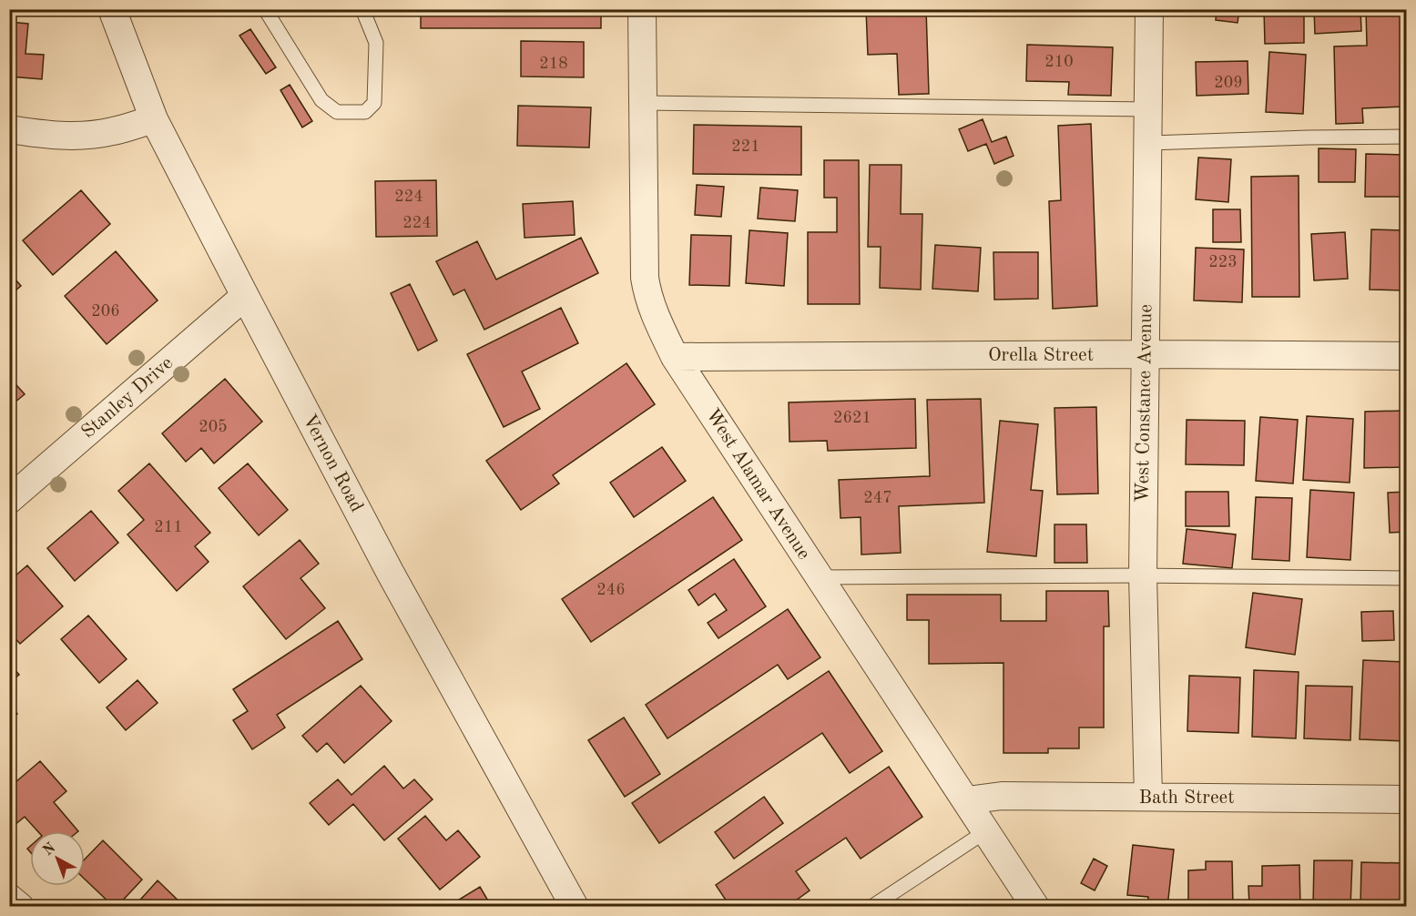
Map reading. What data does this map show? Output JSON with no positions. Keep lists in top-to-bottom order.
{
  "streets": {
    "street": [
      "Orella Street",
      "Stanley Drive",
      "West Constance Avenue",
      "Vernon Road",
      "West Alamar Avenue",
      "Bath Street"
    ]
  },
  "crossings": [
    ["Orella Street", "West Constance Avenue"],
    ["Orella Street", "West Alamar Avenue"],
    ["Stanley Drive", "Vernon Road"],
    ["West Constance Avenue", "Bath Street"],
    ["West Alamar Avenue", "Bath Street"]
  ],
  "house_numbers": [
    "210",
    "218",
    "209",
    "221",
    "224",
    "224",
    "223",
    "206",
    "2621",
    "205",
    "247",
    "211",
    "246"
  ],
  "north": "top left"
}
